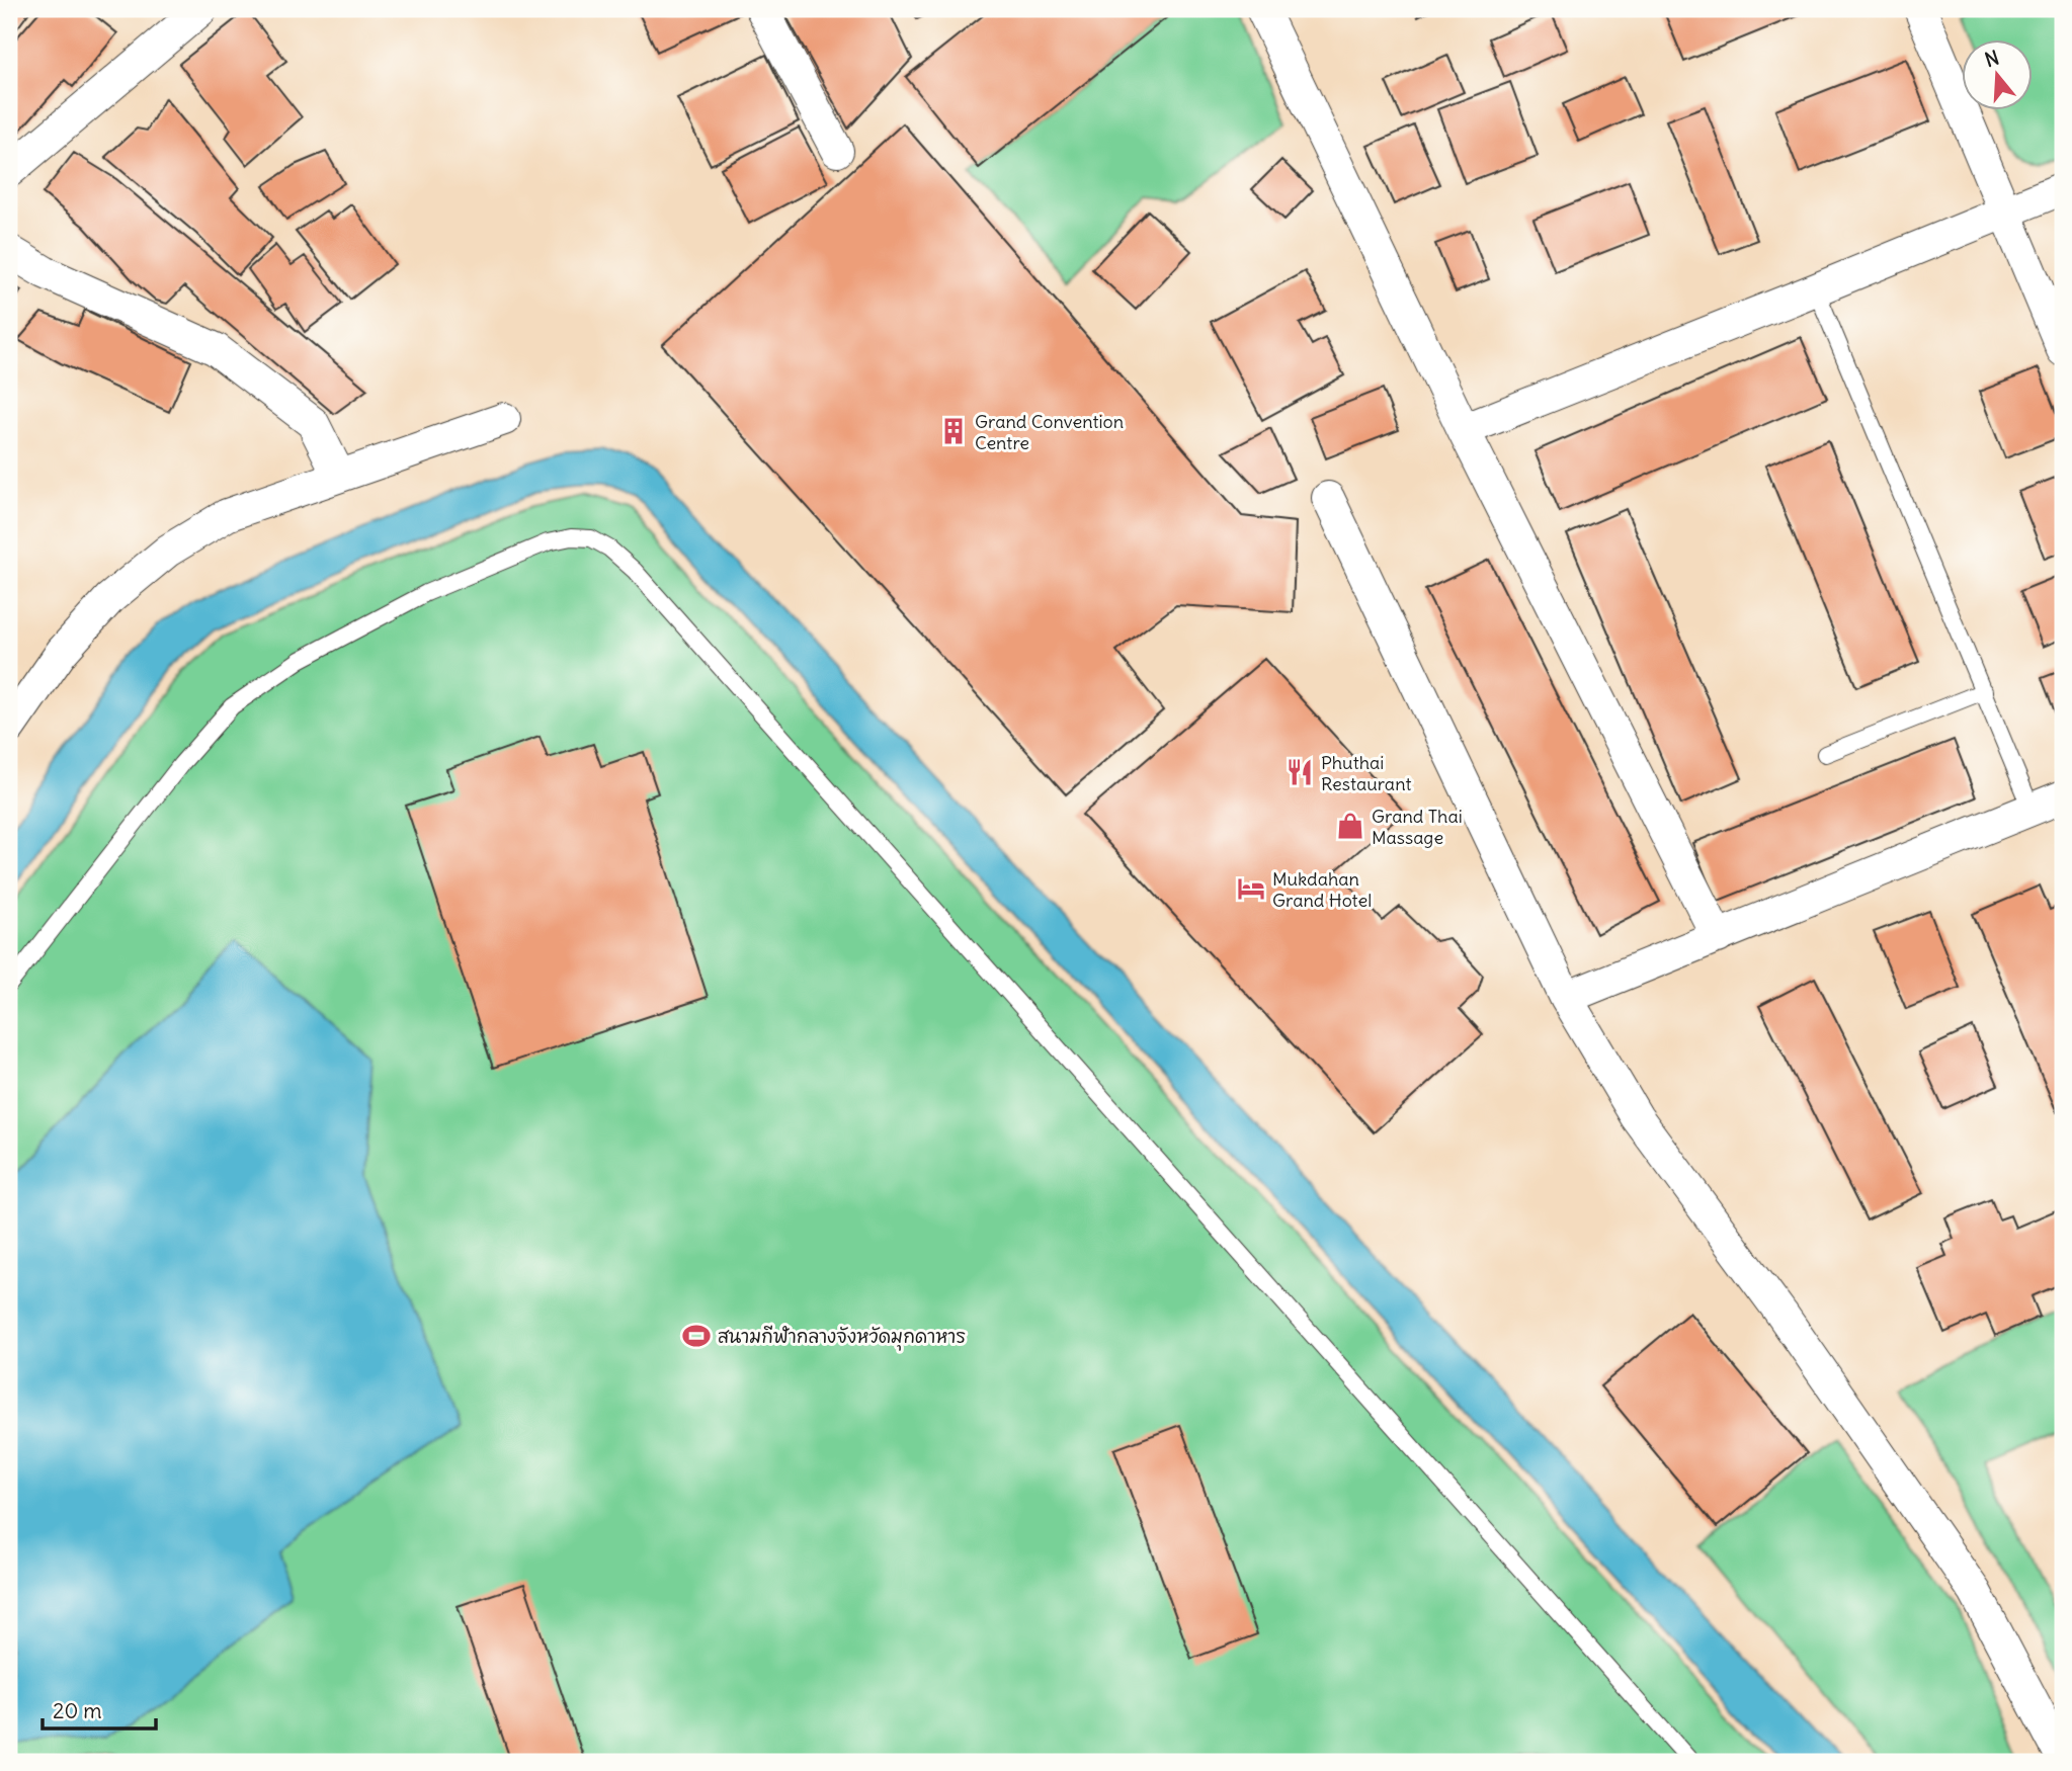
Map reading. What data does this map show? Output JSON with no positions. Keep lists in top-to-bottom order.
{
  "places": {
    "building": ["Grand Convention Centre"],
    "restaurant": ["Phuthai Restaurant"],
    "shop": ["Grand Thai Massage"],
    "hotel": ["Mukdahan Grand Hotel"],
    "sports": ["สนามกีฬากลางจังหวัดมุกดาหาร"]
  },
  "scale_bar": "20 m",
  "north": "top"
}
